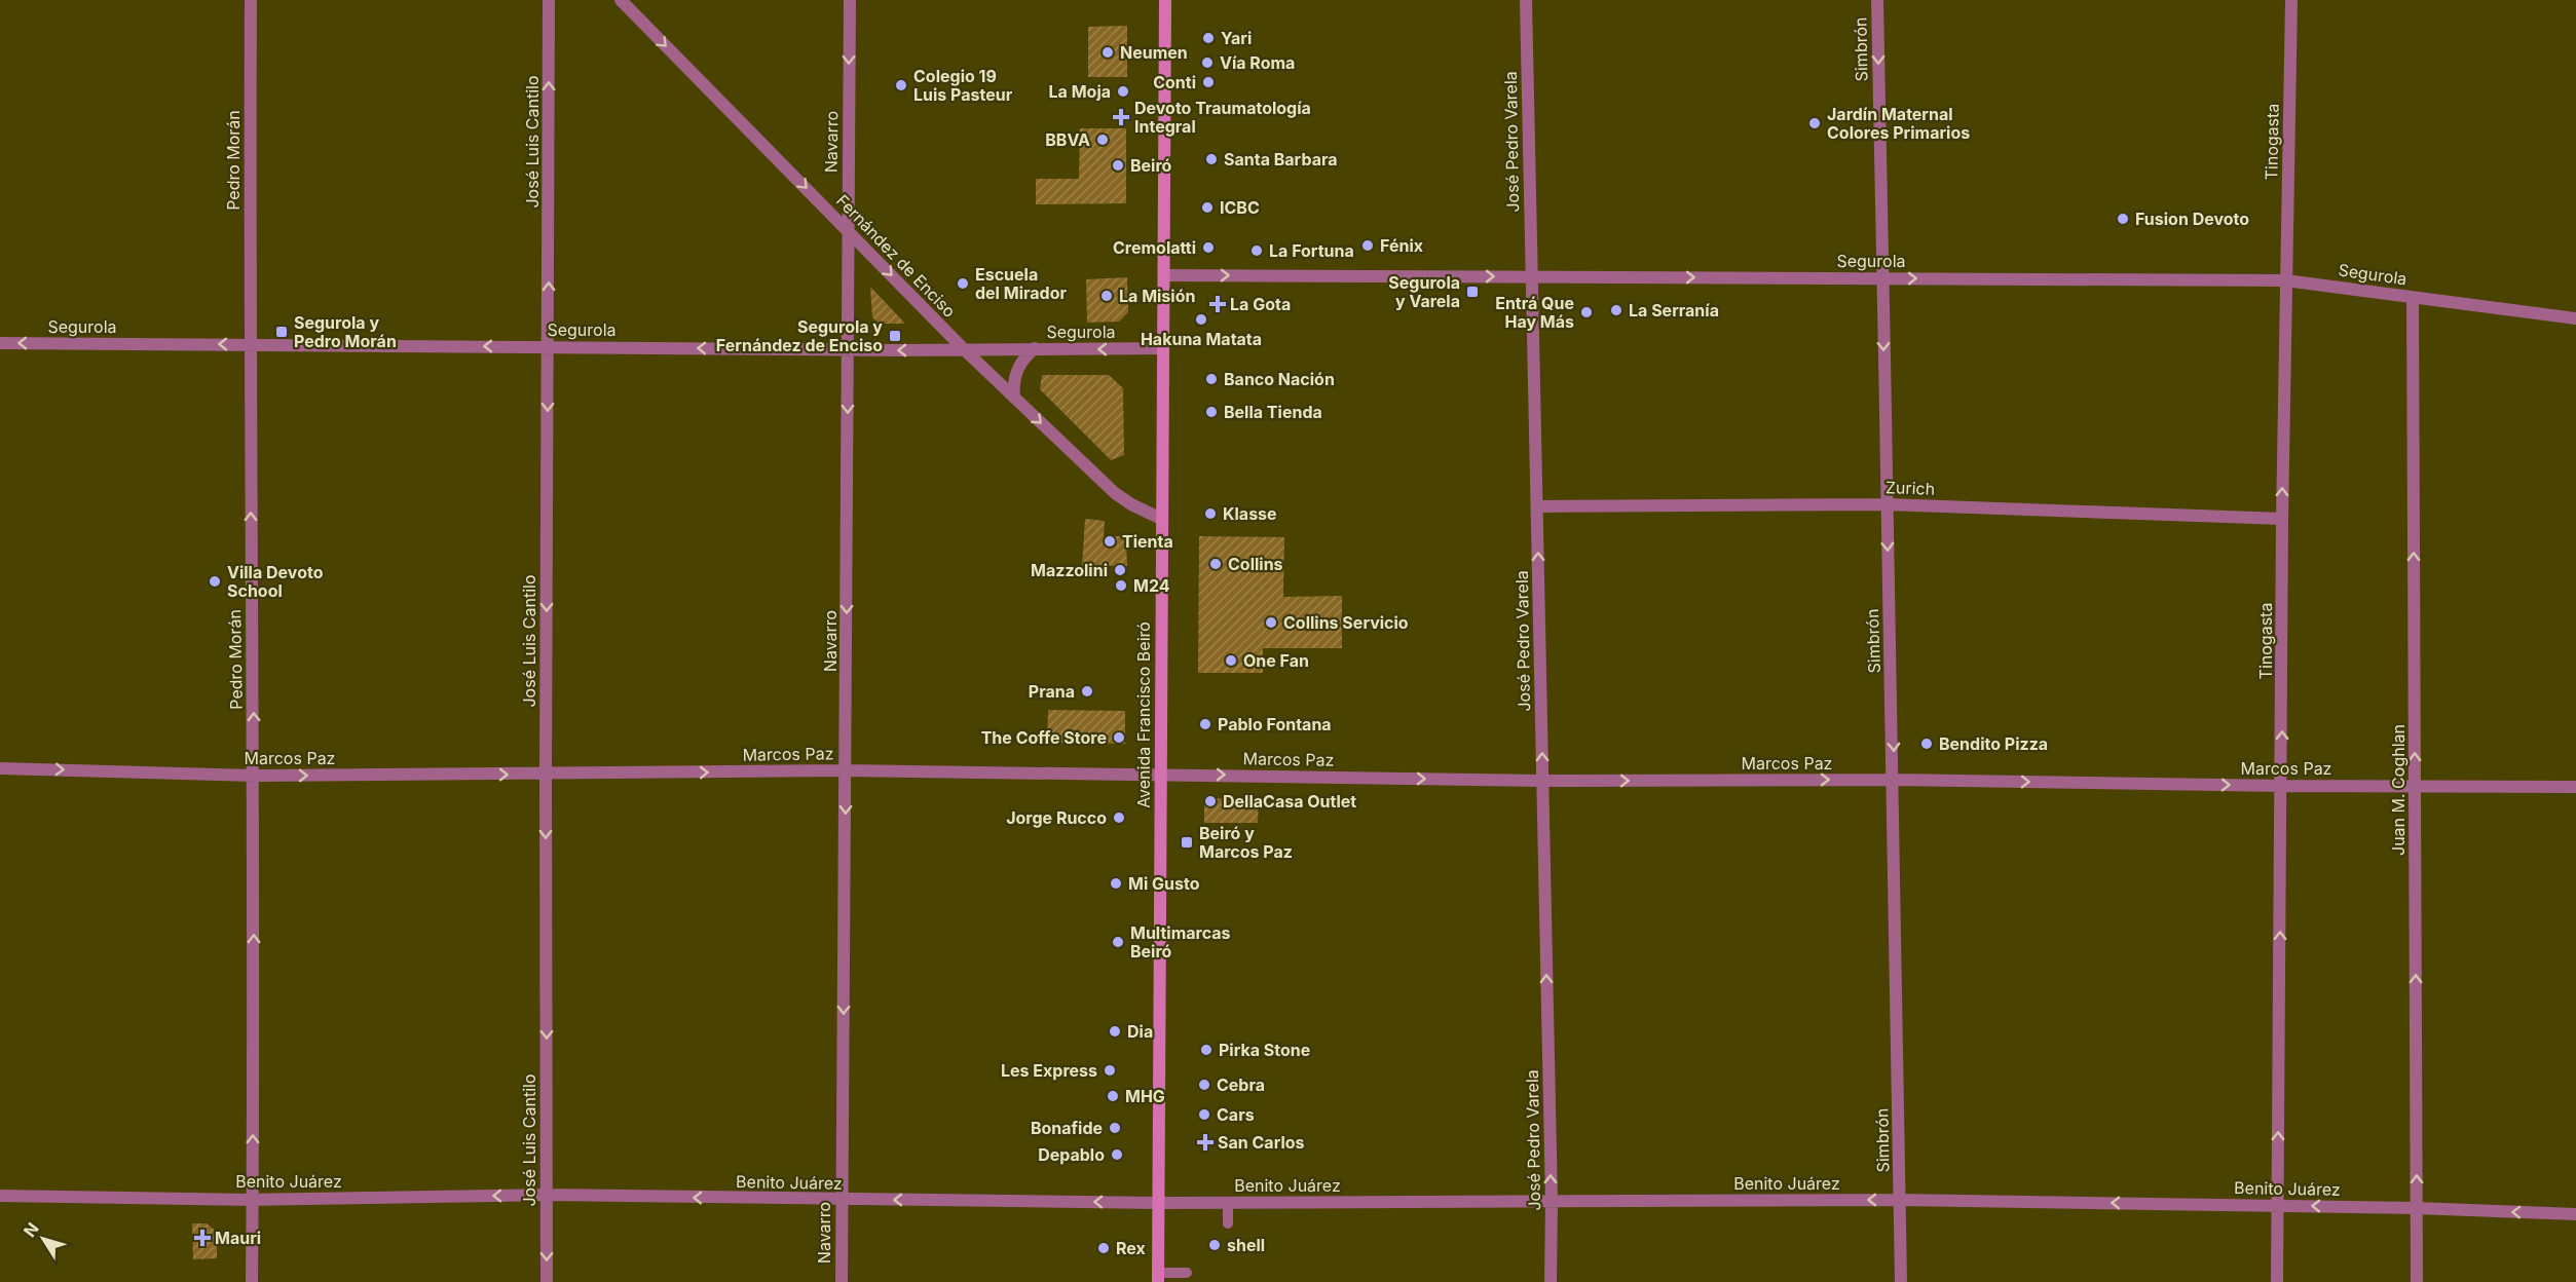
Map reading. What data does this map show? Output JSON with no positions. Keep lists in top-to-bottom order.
{
  "streets": {
    "main road": ["Avenida Francisco Beiró"],
    "street": [
      "Simbrón",
      "José Luis Cantilo",
      "Navarro",
      "José Pedro Varela",
      "Tinogasta",
      "Pedro Morán",
      "Fernández de Enciso",
      "Segurola",
      "Zurich",
      "Marcos Paz",
      "Juan M. Coghlan",
      "Benito Juárez"
    ]
  },
  "crossings": [
    ["Simbrón", "Segurola"],
    ["Simbrón", "Zurich"],
    ["Simbrón", "Marcos Paz"],
    ["Simbrón", "Benito Juárez"],
    ["José Luis Cantilo", "Segurola"],
    ["José Luis Cantilo", "Marcos Paz"],
    ["José Luis Cantilo", "Benito Juárez"],
    ["Navarro", "Fernández de Enciso"],
    ["Navarro", "Segurola"],
    ["Navarro", "Marcos Paz"],
    ["Navarro", "Benito Juárez"],
    ["José Pedro Varela", "Segurola"],
    ["José Pedro Varela", "Zurich"],
    ["José Pedro Varela", "Marcos Paz"],
    ["José Pedro Varela", "Benito Juárez"],
    ["Tinogasta", "Segurola"],
    ["Tinogasta", "Zurich"],
    ["Tinogasta", "Marcos Paz"],
    ["Tinogasta", "Benito Juárez"],
    ["Pedro Morán", "Segurola"],
    ["Pedro Morán", "Marcos Paz"],
    ["Pedro Morán", "Benito Juárez"],
    ["Fernández de Enciso", "Segurola"],
    ["Fernández de Enciso", "Avenida Francisco Beiró"],
    ["Segurola", "Avenida Francisco Beiró"],
    ["Segurola", "Juan M. Coghlan"],
    ["Avenida Francisco Beiró", "Marcos Paz"],
    ["Avenida Francisco Beiró", "Benito Juárez"],
    ["Marcos Paz", "Juan M. Coghlan"],
    ["Juan M. Coghlan", "Benito Juárez"]
  ],
  "one_way": [
    "Simbrón",
    "Navarro",
    "José Pedro Varela",
    "Tinogasta",
    "Pedro Morán",
    "Fernández de Enciso",
    "Marcos Paz",
    "Juan M. Coghlan",
    "Benito Juárez"
  ],
  "places": {
    "other": [
      "Yari",
      "Neumen",
      "Vía Roma",
      "Conti",
      "Colegio 19 Luis Pasteur",
      "La Moja",
      "Jardín Maternal Colores Primarios",
      "BBVA",
      "Santa Barbara",
      "Beiró",
      "ICBC",
      "Fusion Devoto",
      "Fénix",
      "Cremolatti",
      "La Fortuna",
      "Escuela del Mirador",
      "La Misión",
      "La Serranía",
      "Entrá Que Hay Más",
      "Hakuna Matata",
      "Banco Nación",
      "Bella Tienda",
      "Klasse",
      "Tienta",
      "Collins",
      "Mazzolini",
      "Villa Devoto School",
      "M24",
      "Collins Servicio",
      "One Fan",
      "Prana",
      "Pablo Fontana",
      "The Coffe Store",
      "Bendito Pizza",
      "DellaCasa Outlet",
      "Jorge Rucco",
      "Mi Gusto",
      "Multimarcas Beiró",
      "Dia",
      "Pirka Stone",
      "Les Express",
      "Cebra",
      "MHG",
      "Cars",
      "Bonafide",
      "Depablo",
      "shell",
      "Rex"
    ],
    "health": [
      "Devoto Traumatología Integral",
      "La Gota",
      "San Carlos",
      "Mauri"
    ],
    "transit": [
      "Segurola y Varela",
      "Segurola y Pedro Morán",
      "Segurola y Fernández de Enciso",
      "Beiró y Marcos Paz"
    ]
  },
  "north": "top left"
}
